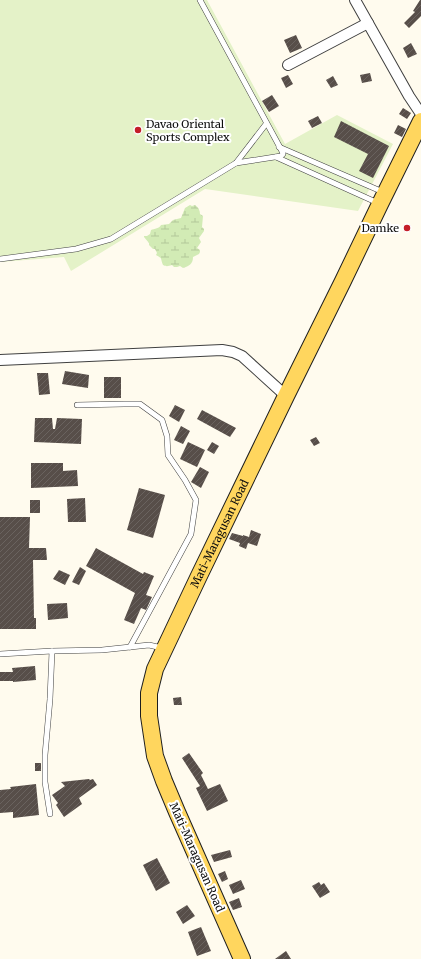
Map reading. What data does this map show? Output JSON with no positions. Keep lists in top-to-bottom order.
{
  "streets": {
    "main road": ["Mati-Maragusan Road"]
  },
  "places": ["Davao Oriental Sports Complex", "Damke"]
}
